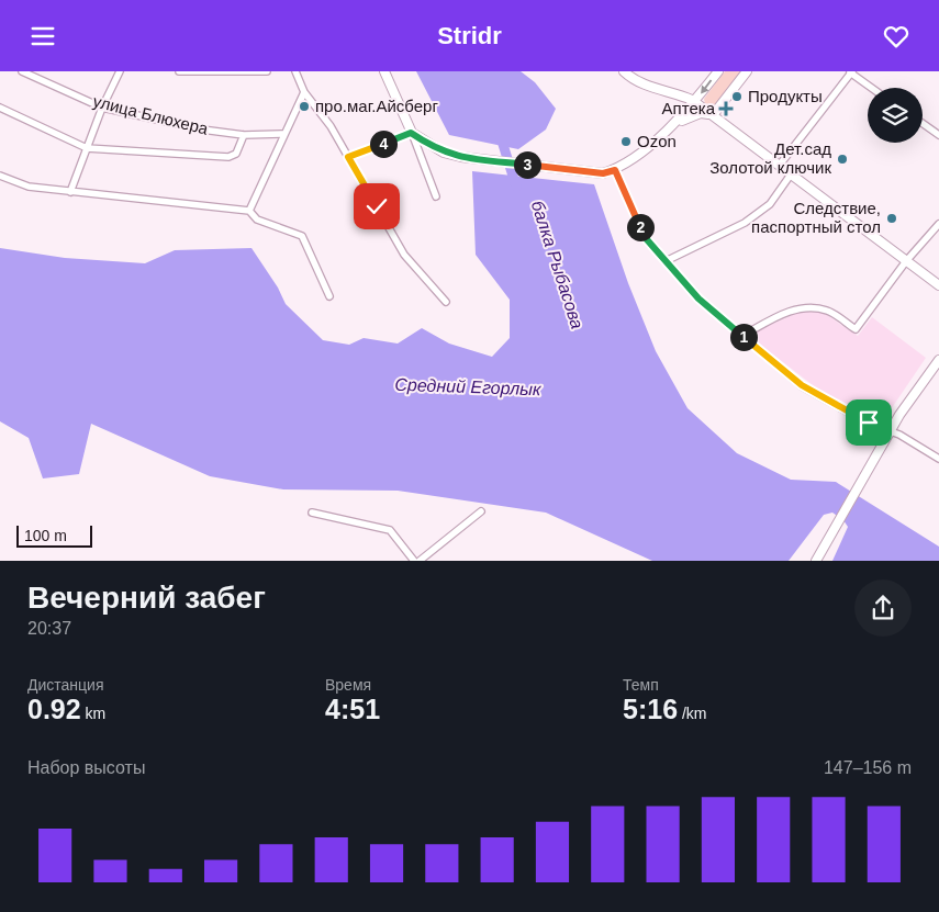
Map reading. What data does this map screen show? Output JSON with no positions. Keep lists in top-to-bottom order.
{
  "streets": {
    "street": ["улица Блюхера"]
  },
  "water": ["балка Рыбасова", "Средний Егорлык"],
  "places": {
    "other": [
      "Продукты",
      "про.маг.Айсберг",
      "Ozon",
      "Дет.сад Золотой ключик",
      "Следствие, паспортный стол"
    ],
    "health": ["Аптека"]
  },
  "scale_bar": "100 m",
  "page": {
    "header": "Stridr",
    "pins": [
      "4",
      "3",
      "2",
      "1"
    ],
    "scale": "100 m",
    "heading": ["Вечерний забег", "20:37"],
    "stats": [
      ["Дистанция", "0.92 km"],
      ["Время", "4:51"],
      ["Темп", "5:16 /km"]
    ],
    "chart": ["Набор высоты", "147–156 m"]
  }
}
